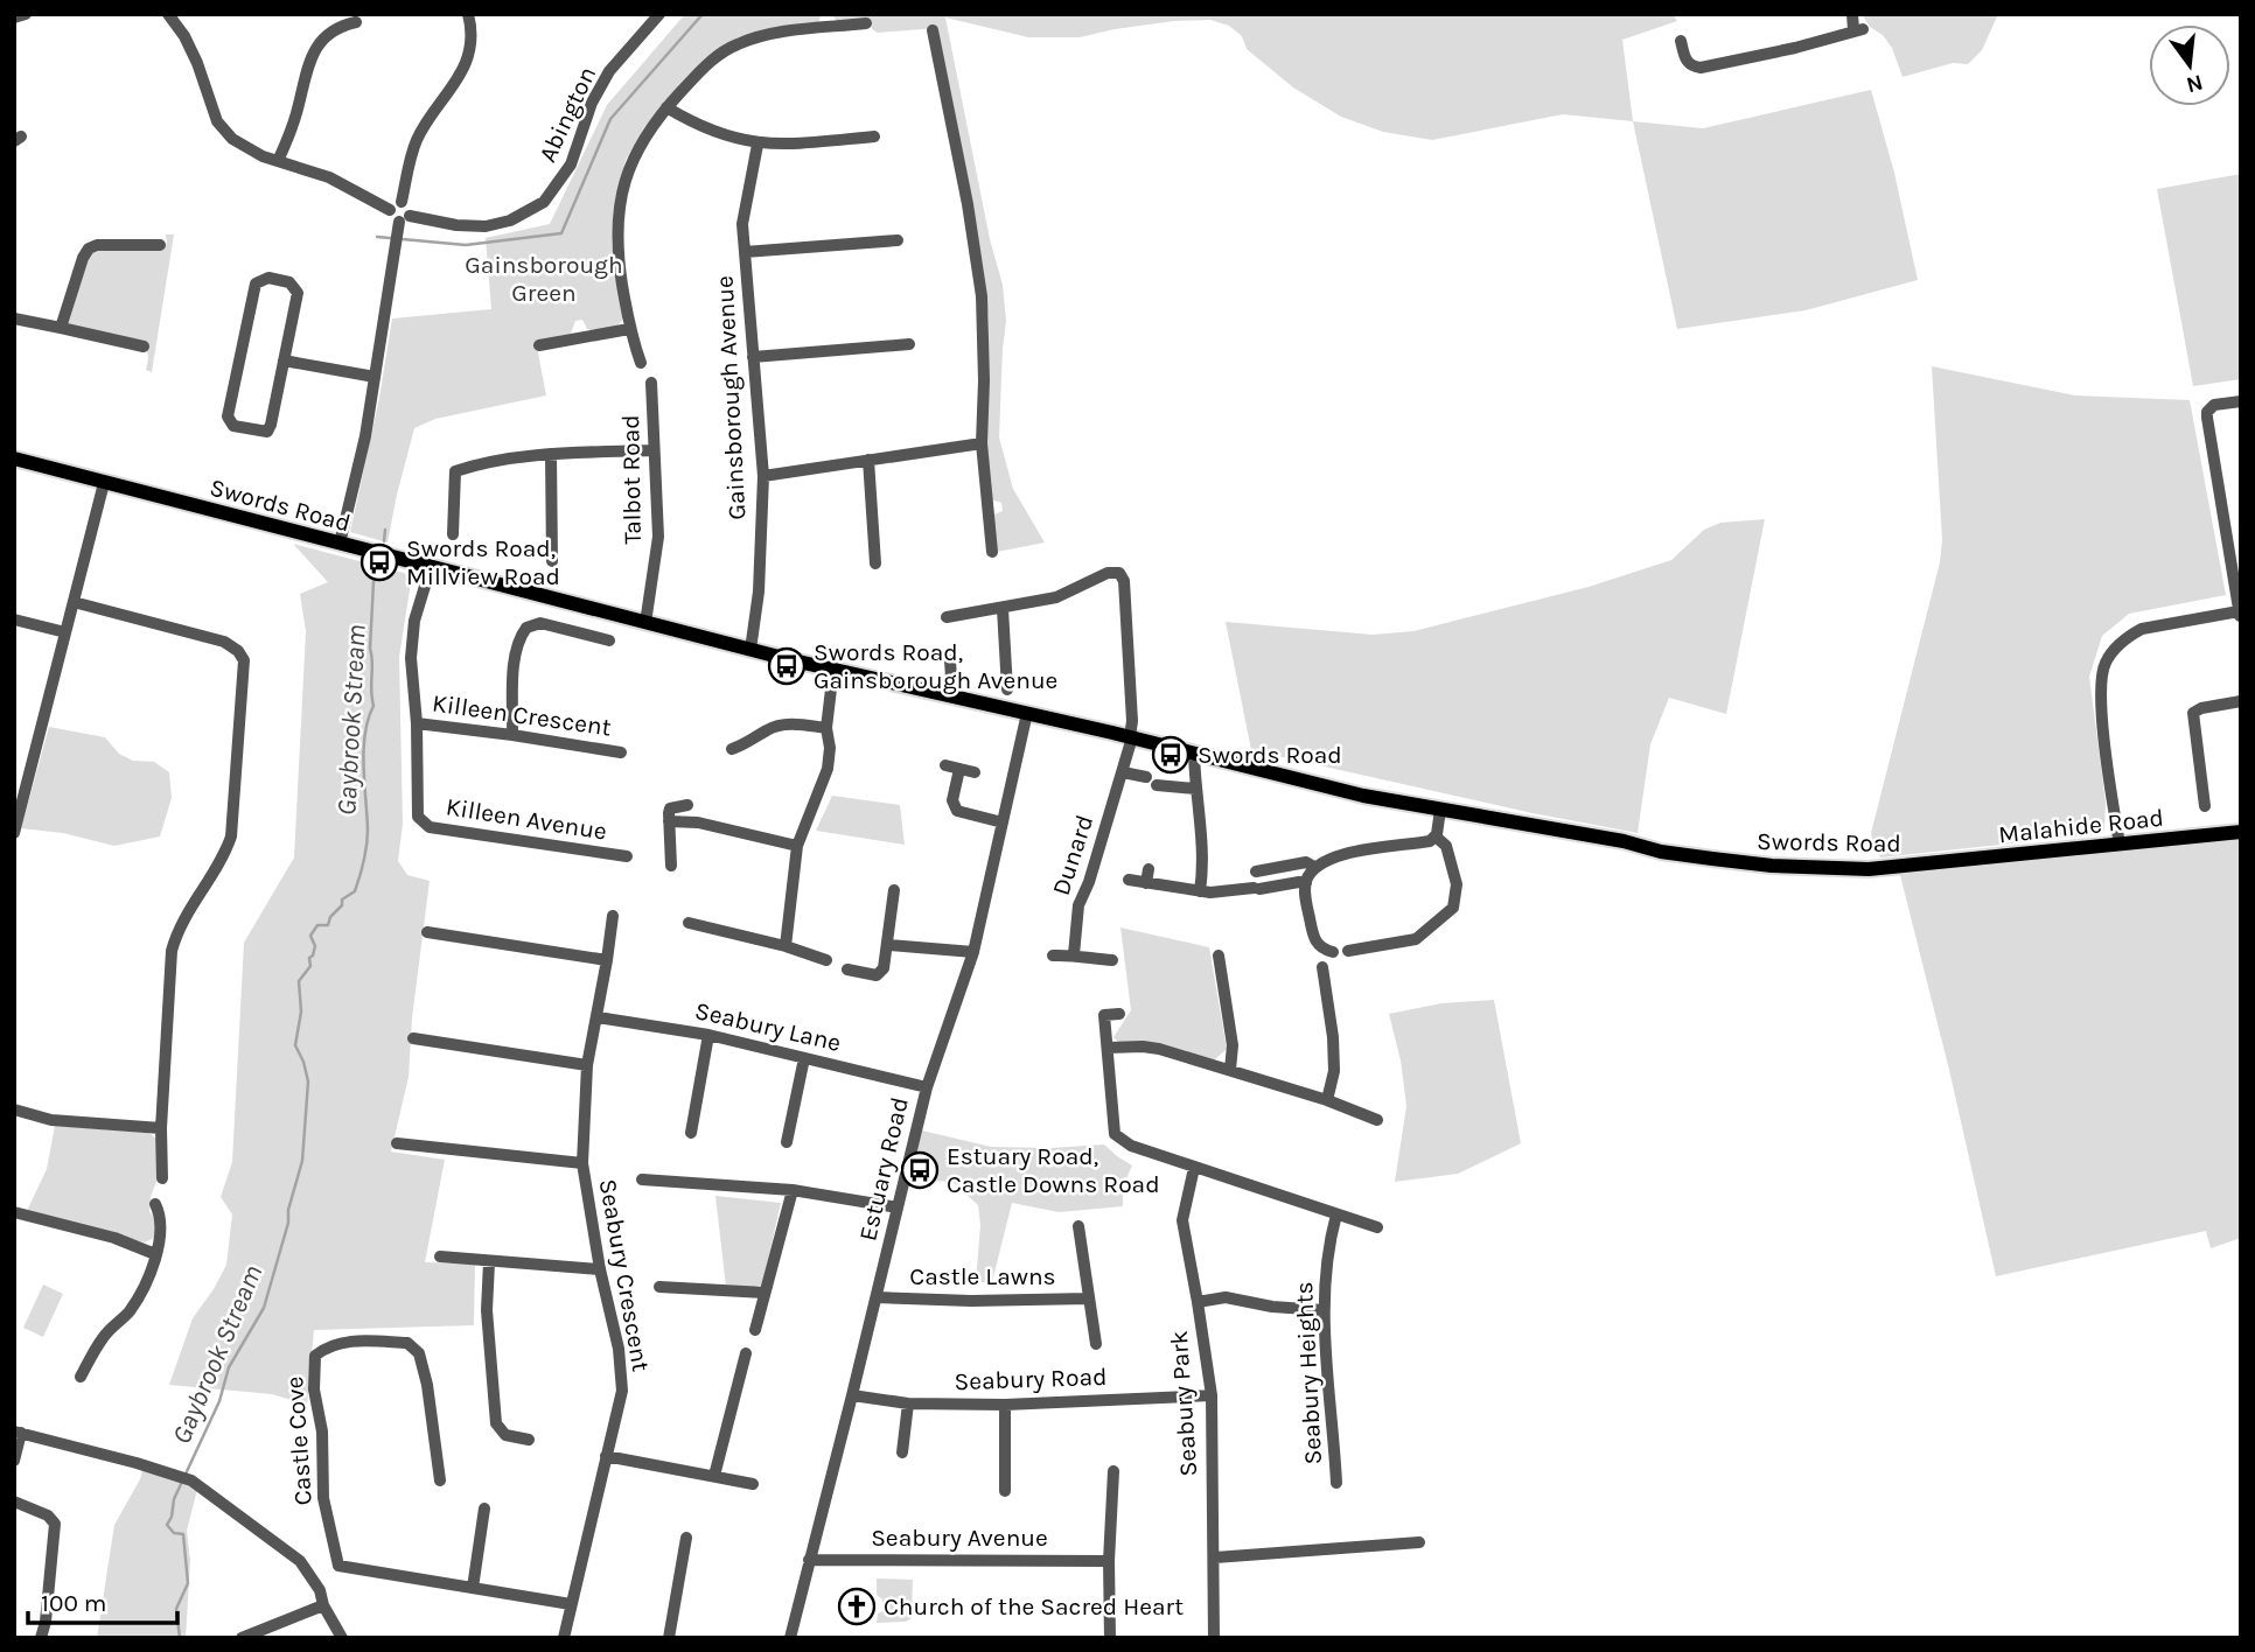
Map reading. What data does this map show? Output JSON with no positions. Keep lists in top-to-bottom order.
{
  "streets": {
    "main road": ["Swords Road", "Malahide Road"],
    "street": [
      "Abington",
      "Gainsborough Avenue",
      "Talbot Road",
      "Killeen Crescent",
      "Killeen Avenue",
      "Dunard",
      "Seabury Lane",
      "Estuary Road",
      "Seabury Crescent",
      "Castle Lawns",
      "Seabury Heights",
      "Seabury Road",
      "Seabury Park",
      "Castle Cove",
      "Seabury Avenue"
    ]
  },
  "crossings": [
    ["Gainsborough Avenue", "Swords Road"],
    ["Talbot Road", "Swords Road"],
    ["Swords Road", "Killeen Avenue"],
    ["Swords Road", "Malahide Road"],
    ["Swords Road", "Dunard"],
    ["Swords Road", "Estuary Road"],
    ["Killeen Crescent", "Killeen Avenue"],
    ["Seabury Lane", "Estuary Road"],
    ["Seabury Lane", "Seabury Crescent"],
    ["Estuary Road", "Castle Lawns"],
    ["Estuary Road", "Seabury Road"],
    ["Estuary Road", "Seabury Avenue"],
    ["Seabury Road", "Seabury Park"]
  ],
  "water": ["Gaybrook Stream"],
  "parks": ["Gainsborough Green"],
  "places": {
    "bus stop": [
      "Swords Road, Millview Road",
      "Swords Road, Gainsborough Avenue",
      "Swords Road",
      "Estuary Road, Castle Downs Road"
    ],
    "church": ["Church of the Sacred Heart"]
  },
  "scale_bar": "100 m",
  "north": "bottom"
}
